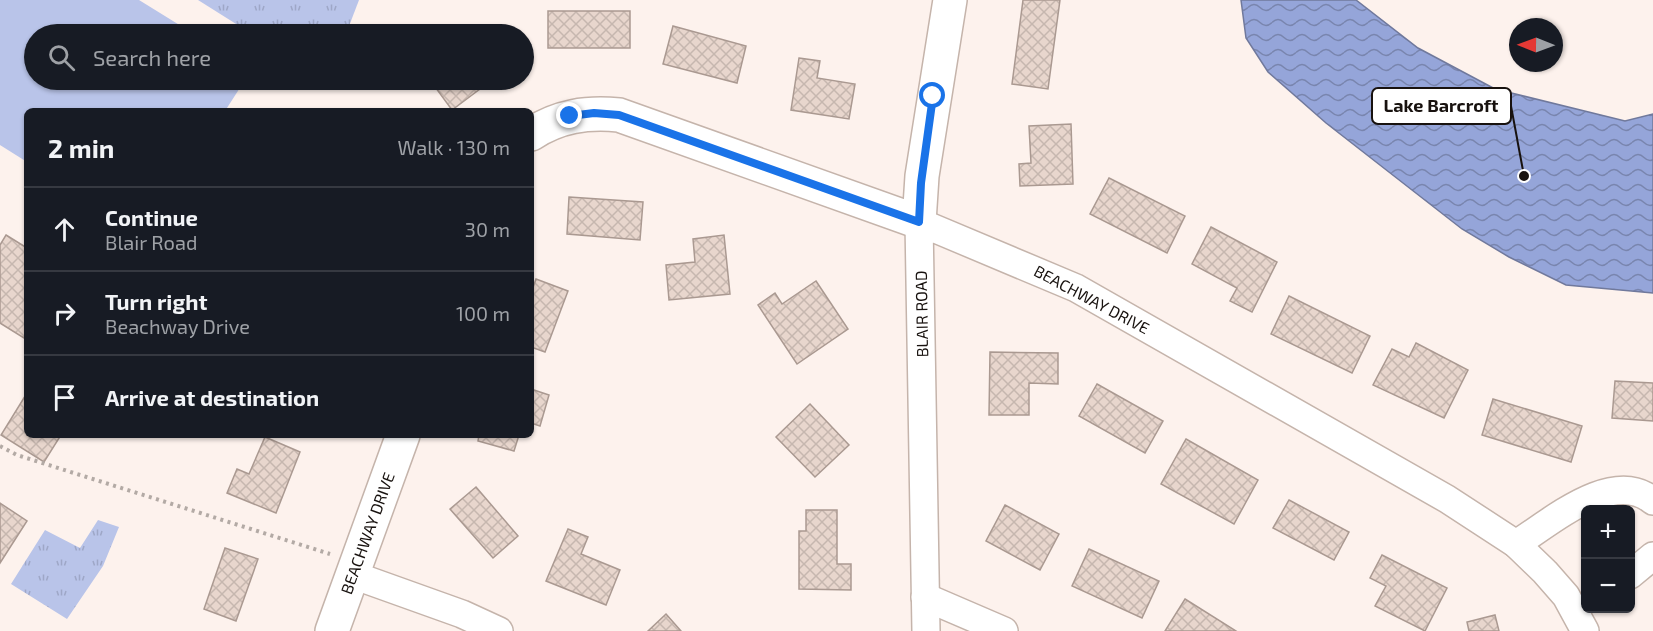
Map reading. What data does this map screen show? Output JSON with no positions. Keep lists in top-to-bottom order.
{
  "streets": {
    "street": ["BEACHWAY DRIVE", "BLAIR ROAD"]
  },
  "crossings": [
    ["BEACHWAY DRIVE", "BLAIR ROAD"]
  ],
  "places": ["Lake Barcroft"],
  "north": "left",
  "page": {
    "search": "Search here",
    "heading": ["2 min", "Walk · 130 m"],
    "list": [
      ["Continue", "Blair Road", "30 m"],
      ["Turn right", "Beachway Drive", "100 m"],
      "Arrive at destination"
    ],
    "map_buttons": ["+", "−"]
  }
}
